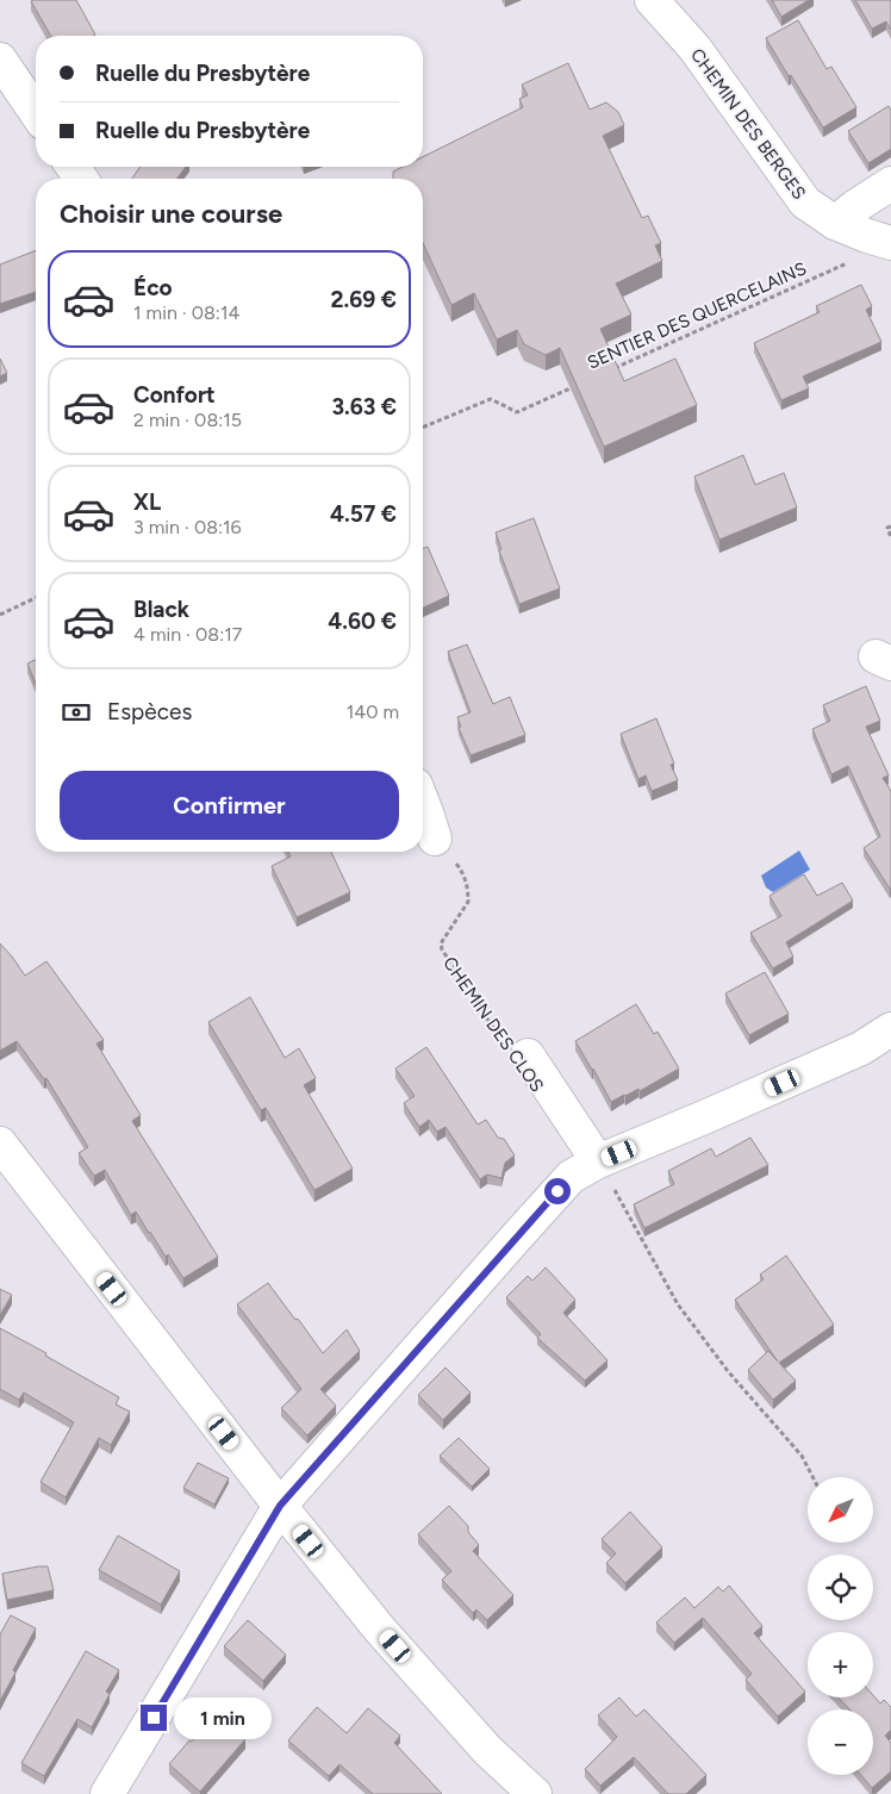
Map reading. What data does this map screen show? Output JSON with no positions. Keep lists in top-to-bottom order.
{
  "streets": {
    "street": ["CHEMIN DES BERGES"],
    "path": ["SENTIER DES QUERCELAINS", "CHEMIN DES CLOS"]
  },
  "crossings": [
    ["CHEMIN DES BERGES", "SENTIER DES QUERCELAINS"]
  ],
  "north": "bottom left",
  "page": {
    "banner": ["Ruelle du Presbytère", "Ruelle du Presbytère"],
    "heading": "Choisir une course",
    "list": [
      {
        "name": "Éco",
        "note": "1 min · 08:14",
        "value": "2.69 €"
      },
      {
        "name": "Confort",
        "note": "2 min · 08:15",
        "value": "3.63 €"
      },
      {
        "name": "XL",
        "note": "3 min · 08:16",
        "value": "4.57 €"
      },
      {
        "name": "Black",
        "note": "4 min · 08:17",
        "value": "4.60 €"
      }
    ],
    "pay": ["Espèces", "140 m"],
    "buttons": "Confirmer",
    "map_buttons": ["+", "−"],
    "bubble": "1 min"
  }
}
